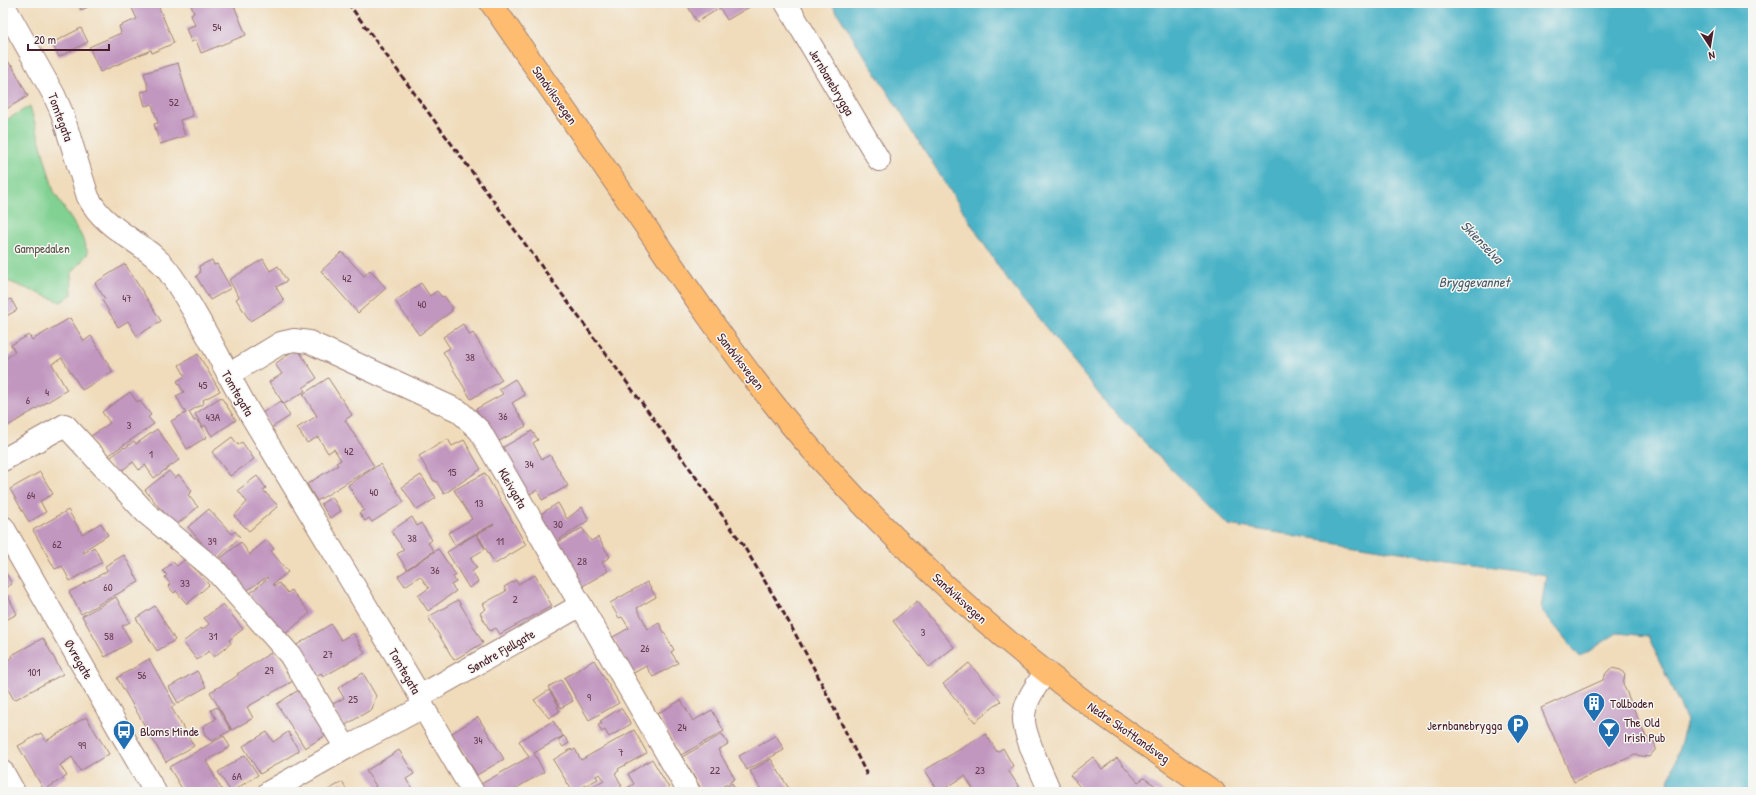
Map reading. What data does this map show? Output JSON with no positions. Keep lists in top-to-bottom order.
{
  "streets": {
    "main road": ["Sandviksvegen", "Nedre Skottlandsveg"],
    "street": [
      "Jernbanebrygga",
      "Tomtegata",
      "Kleivgata",
      "Søndre Fjellgate",
      "Øvregate"
    ]
  },
  "crossings": [
    ["Sandviksvegen", "Nedre Skottlandsveg"],
    ["Tomtegata", "Kleivgata"],
    ["Tomtegata", "Søndre Fjellgate"],
    ["Kleivgata", "Søndre Fjellgate"]
  ],
  "water": ["Skienselva", "Bryggevannet"],
  "parks": ["Gampedalen"],
  "places": {
    "building": ["Tollboden"],
    "parking": ["Jernbanebrygga"],
    "bar": ["The Old Irish Pub"],
    "bus stop": ["Bloms Minde"]
  },
  "house_numbers": [
    "54",
    "52",
    "42",
    "47",
    "40",
    "38",
    "45",
    "4",
    "6",
    "36",
    "43A",
    "3",
    "42",
    "1",
    "34",
    "15",
    "40",
    "64",
    "13",
    "30",
    "38",
    "39",
    "11",
    "62",
    "28",
    "36",
    "33",
    "60",
    "2",
    "3",
    "58",
    "31",
    "26",
    "27",
    "29",
    "101",
    "56",
    "9",
    "25",
    "24",
    "34",
    "99",
    "7",
    "22",
    "23",
    "6A"
  ],
  "scale_bar": "20 m",
  "north": "bottom"
}
